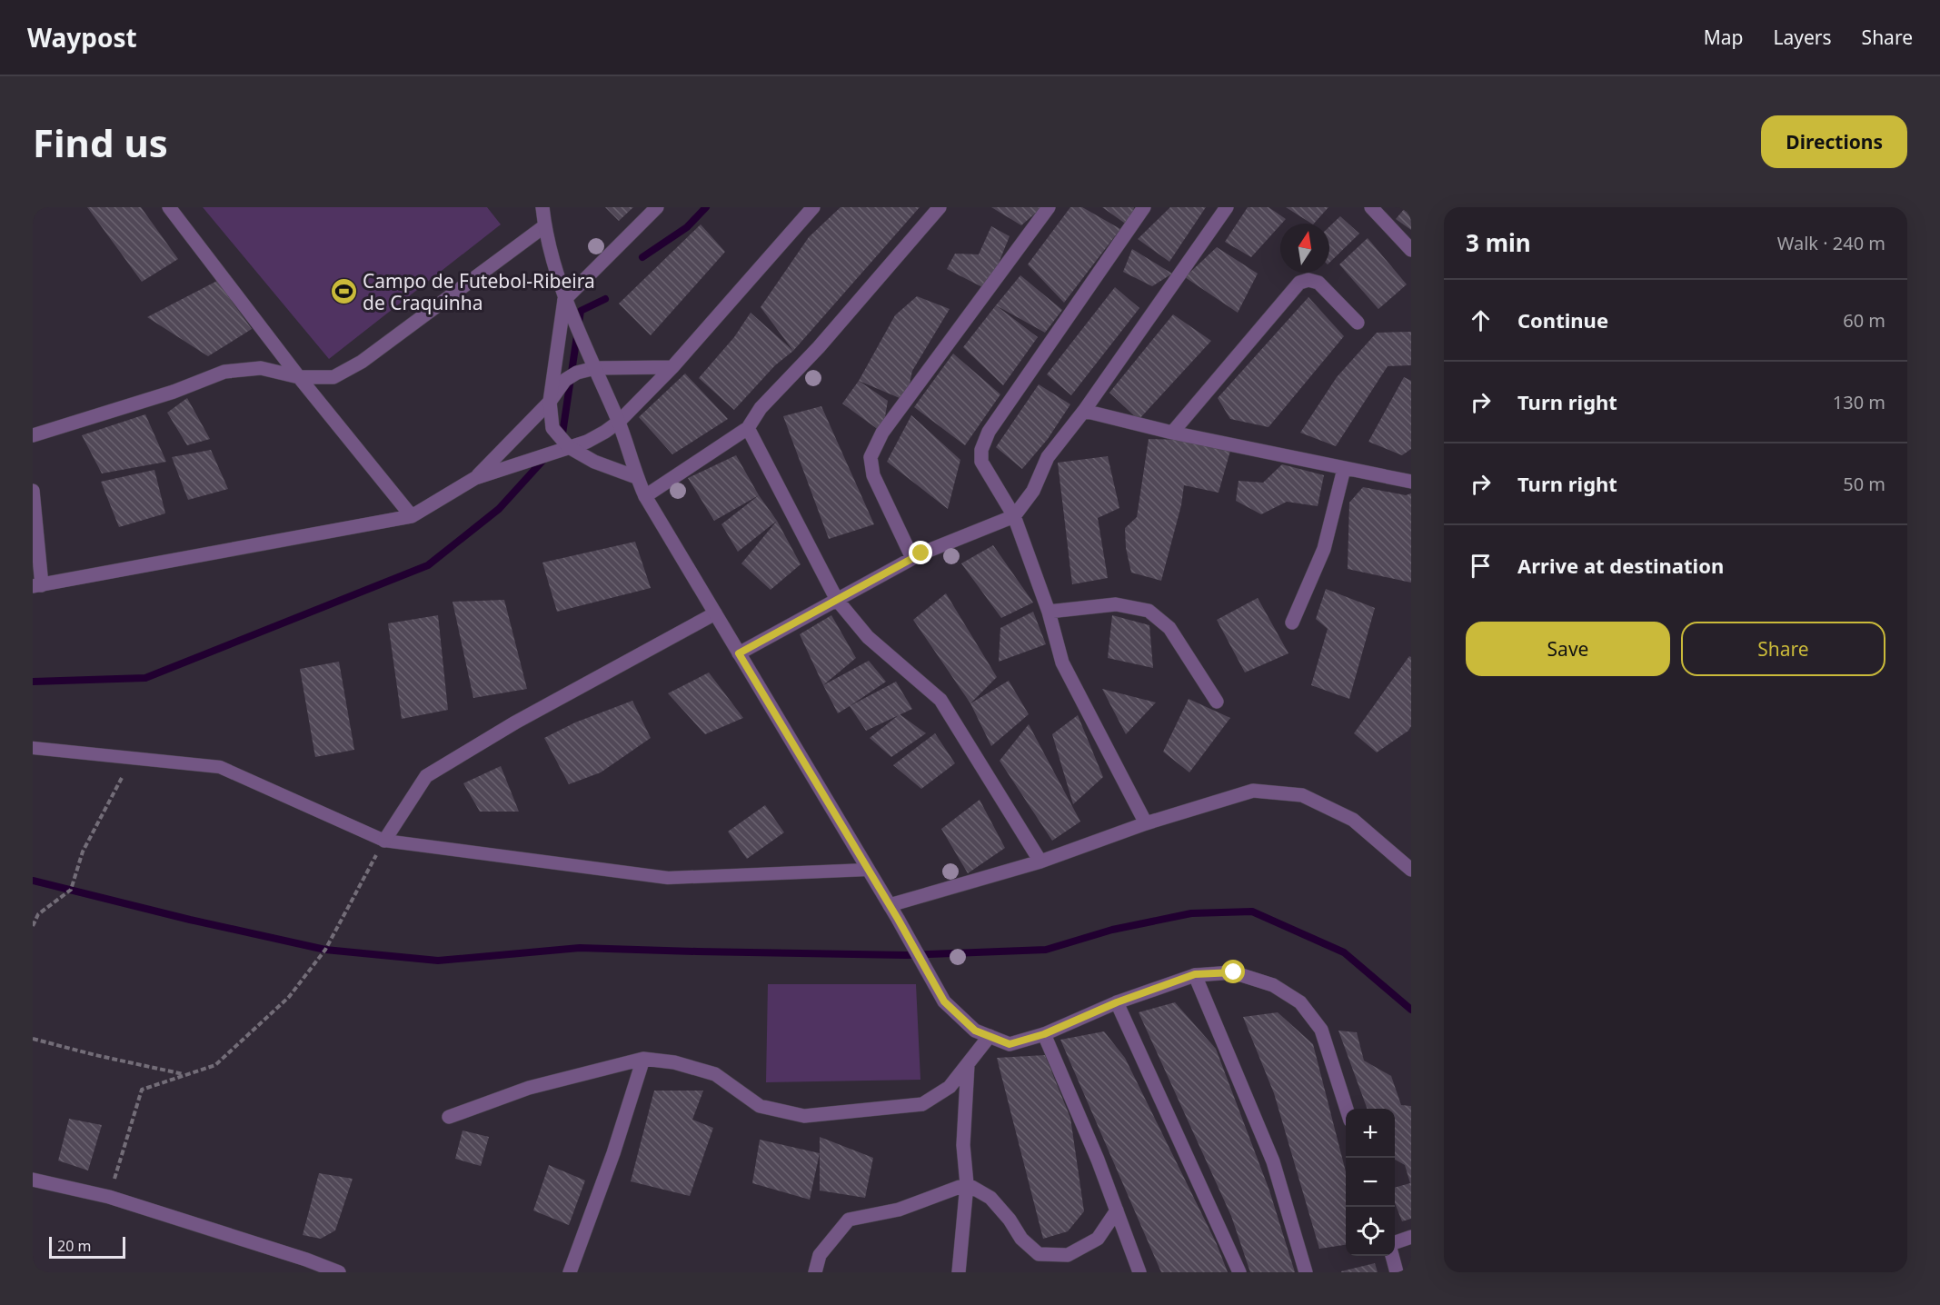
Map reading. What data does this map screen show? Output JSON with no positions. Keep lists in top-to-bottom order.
{
  "places": {
    "sports": ["Campo de Futebol-Ribeira de Craquinha"]
  },
  "scale_bar": "20 m",
  "north": "top",
  "page": {
    "header": "Waypost",
    "nav": ["Map", "Layers", "Share"],
    "buttons": [
      "Directions",
      ["Save", "Share"]
    ],
    "title": "Find us",
    "heading": ["3 min", "Walk · 240 m"],
    "list": [
      ["Continue", "60 m"],
      ["Turn right", "130 m"],
      ["Turn right", "50 m"],
      "Arrive at destination"
    ],
    "map_buttons": ["+", "−"],
    "scale": "20 m"
  }
}
